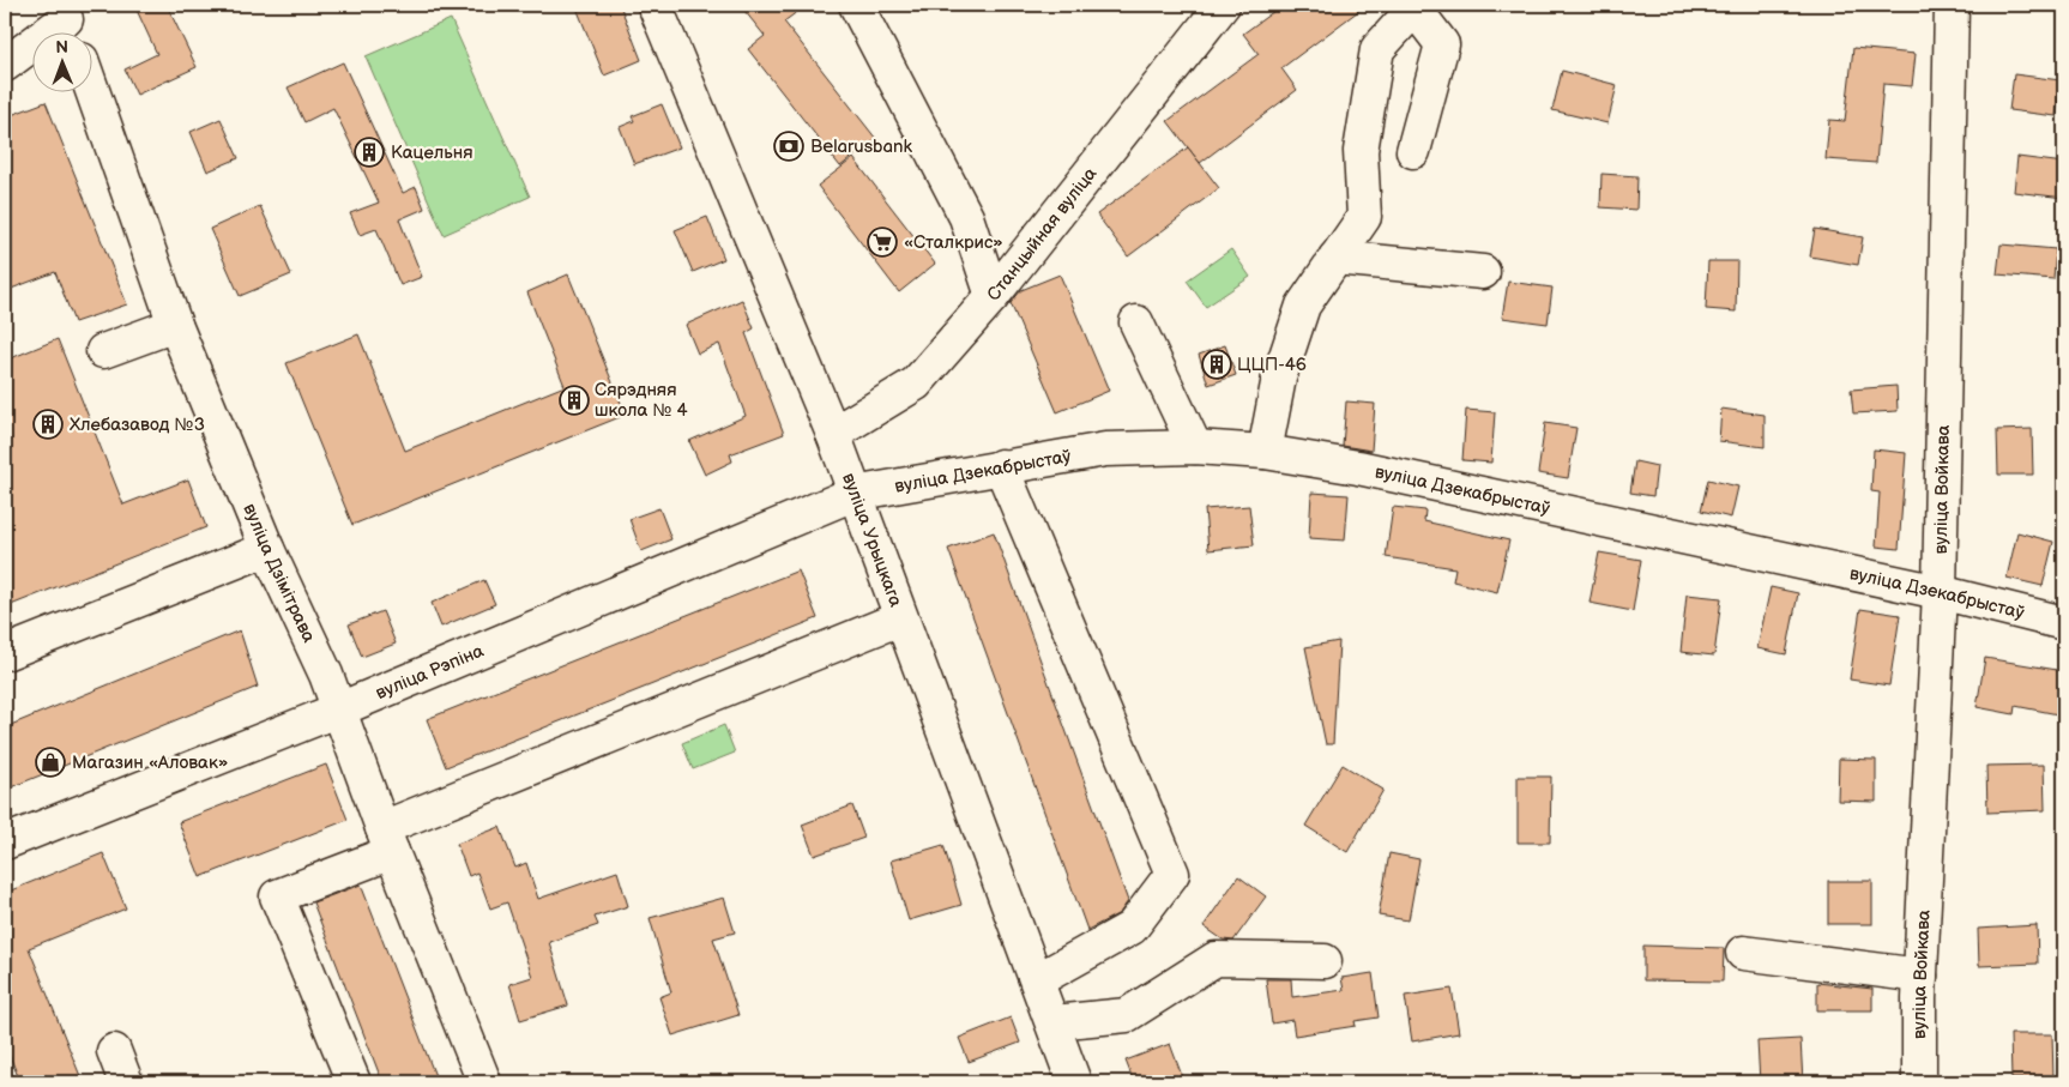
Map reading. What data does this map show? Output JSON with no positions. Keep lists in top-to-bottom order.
{
  "streets": {
    "street": [
      "Станцыйная вуліца",
      "вуліца Дзекабрыстаў",
      "вуліца Войкава",
      "вуліца Урыцкага",
      "вуліца Дзімітрава",
      "вуліца Рэпіна"
    ]
  },
  "crossings": [
    ["Станцыйная вуліца", "вуліца Урыцкага"],
    ["вуліца Дзекабрыстаў", "вуліца Войкава"],
    ["вуліца Дзекабрыстаў", "вуліца Урыцкага"],
    ["вуліца Дзекабрыстаў", "вуліца Рэпіна"],
    ["вуліца Урыцкага", "вуліца Рэпіна"],
    ["вуліца Дзімітрава", "вуліца Рэпіна"]
  ],
  "places": {
    "bank": ["Belarusbank"],
    "building": [
      "Кацельня",
      "ЦЦП-46",
      "Сярэдняя школа № 4",
      "Хлебазавод №3"
    ],
    "supermarket": ["«Сталкрис»"],
    "shop": ["Магазин «Аловак»"]
  },
  "north": "top"
}
